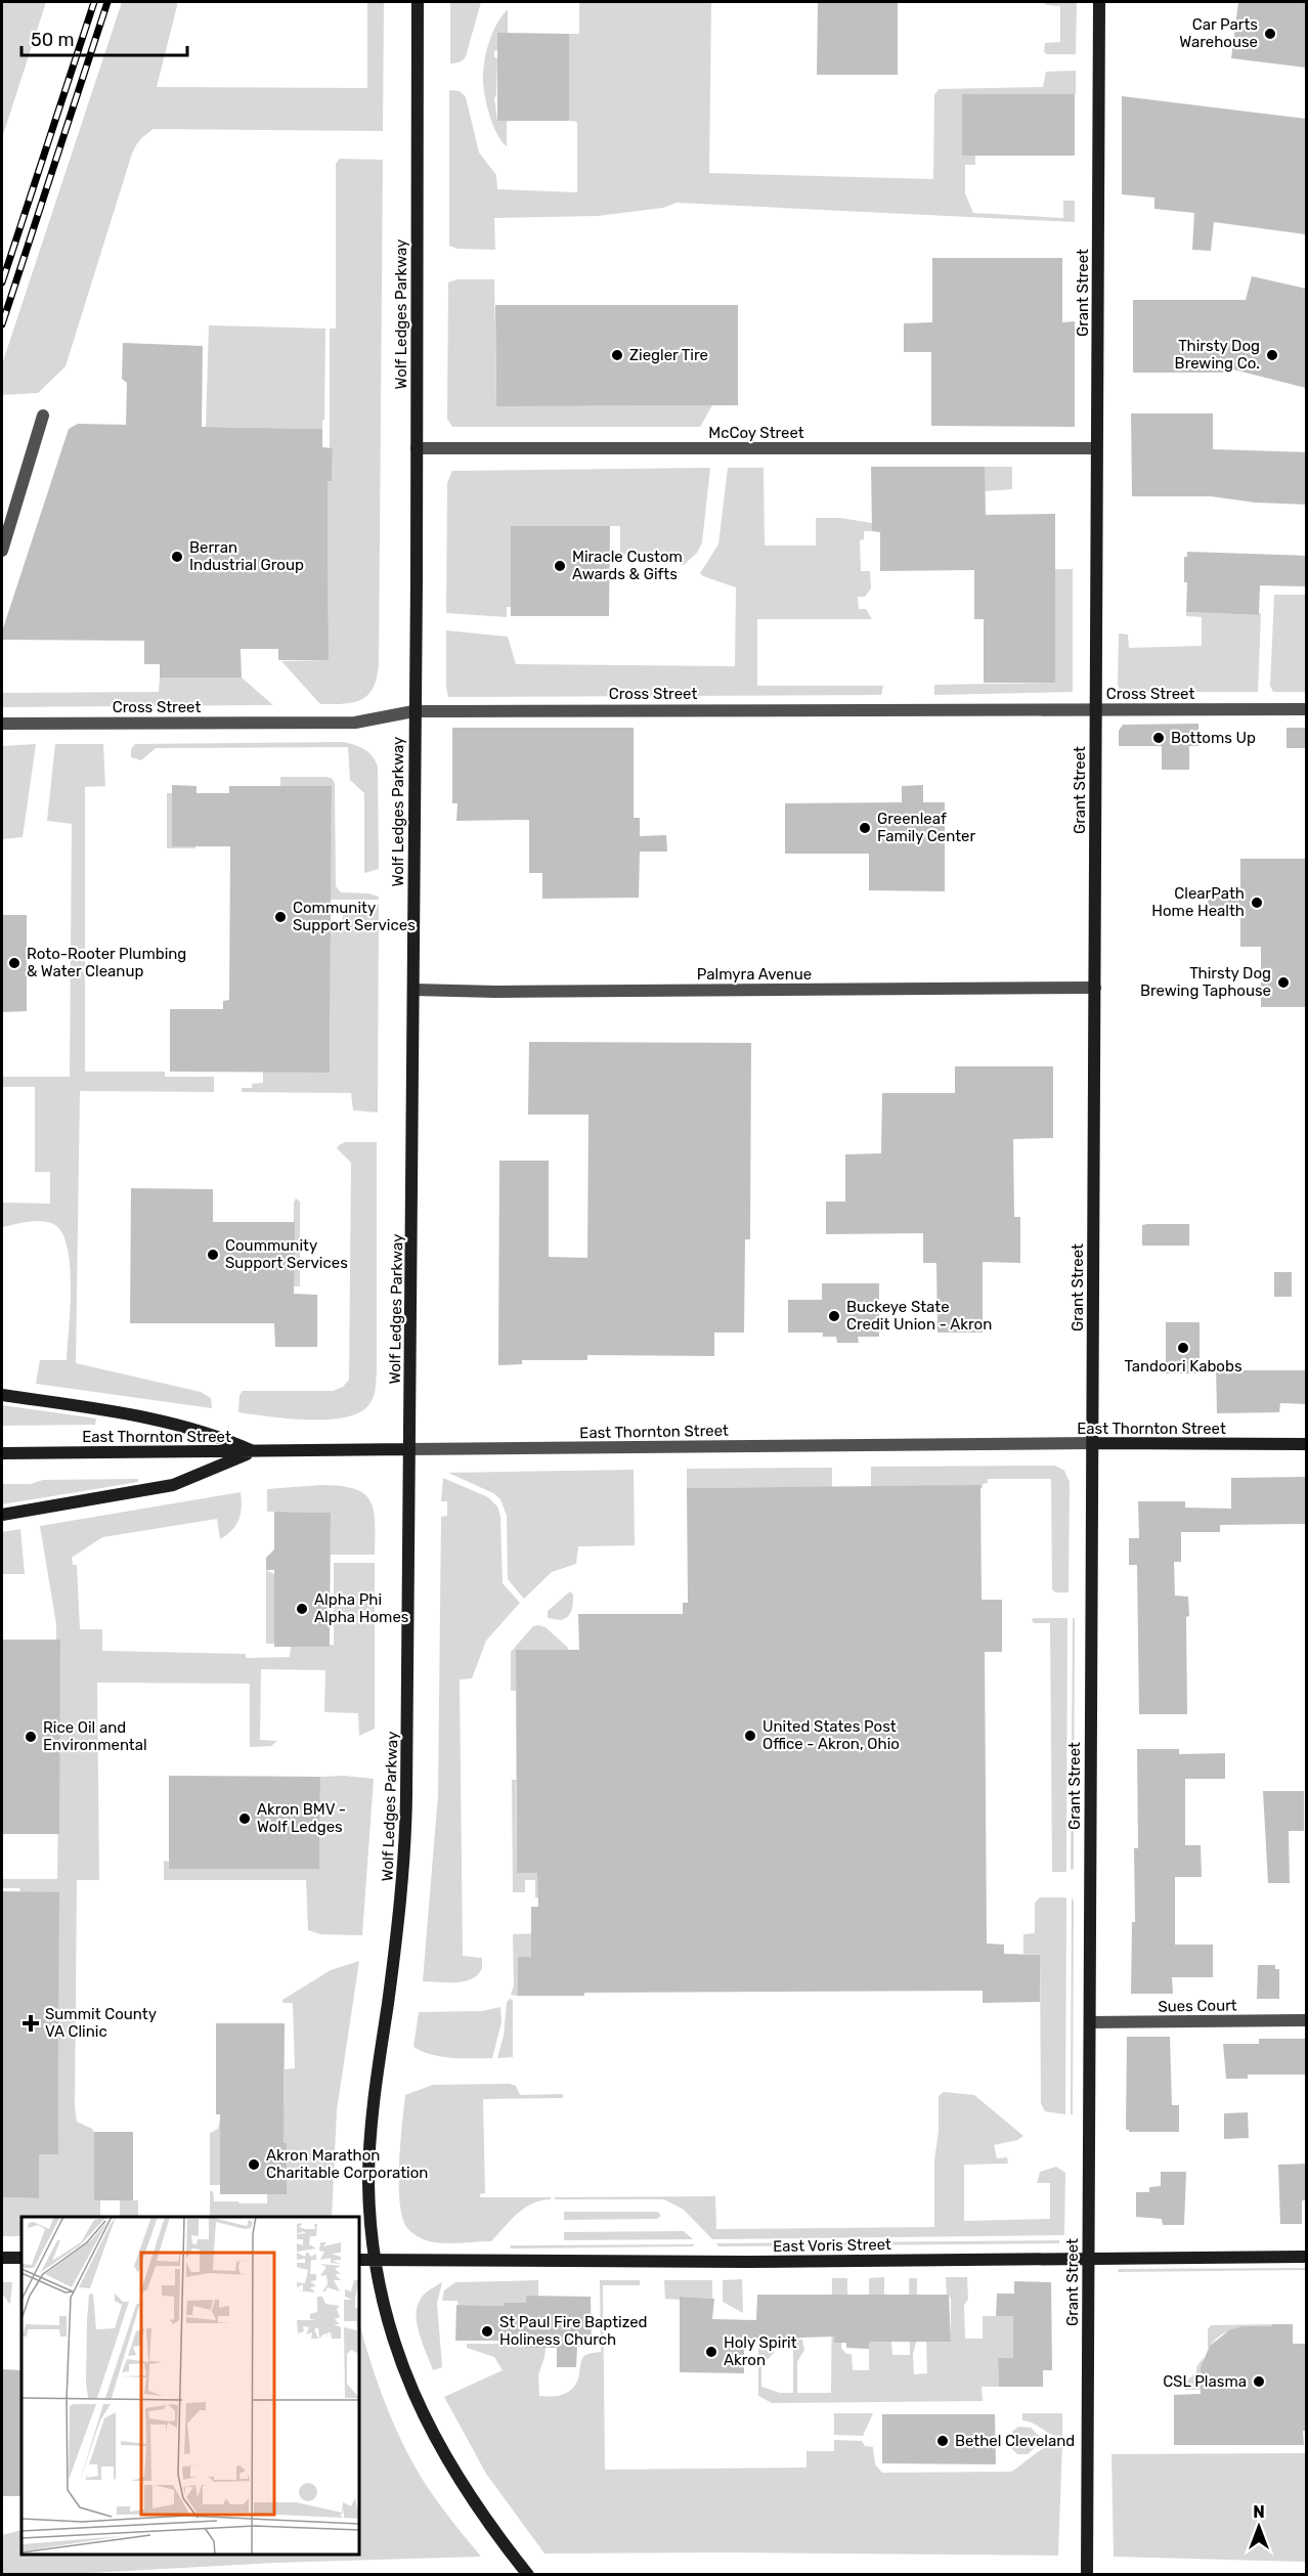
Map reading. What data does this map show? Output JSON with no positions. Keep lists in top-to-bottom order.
{
  "streets": {
    "main road": [
      "Grant Street",
      "Wolf Ledges Parkway",
      "East Thornton Street",
      "East Voris Street"
    ],
    "street": [
      "McCoy Street",
      "Cross Street",
      "Palmyra Avenue",
      "Sues Court"
    ]
  },
  "crossings": [
    ["Grant Street", "McCoy Street"],
    ["Grant Street", "Cross Street"],
    ["Grant Street", "Palmyra Avenue"],
    ["Grant Street", "East Thornton Street"],
    ["Grant Street", "Sues Court"],
    ["Grant Street", "East Voris Street"],
    ["Wolf Ledges Parkway", "McCoy Street"],
    ["Wolf Ledges Parkway", "Cross Street"],
    ["Wolf Ledges Parkway", "Palmyra Avenue"],
    ["Wolf Ledges Parkway", "East Thornton Street"],
    ["Wolf Ledges Parkway", "East Voris Street"]
  ],
  "places": {
    "other": [
      "Car Parts Warehouse",
      "Ziegler Tire",
      "Thirsty Dog Brewing Co.",
      "Berran Industrial Group",
      "Miracle Custom Awards & Gifts",
      "Bottoms Up",
      "Greenleaf Family Center",
      "ClearPath Home Health",
      "Community Support Services",
      "Roto-Rooter Plumbing & Water Cleanup",
      "Thirsty Dog Brewing Taphouse",
      "Coummunity Support Services",
      "Buckeye State Credit Union - Akron",
      "Tandoori Kabobs",
      "Alpha Phi Alpha Homes",
      "United States Post Office - Akron, Ohio",
      "Rice Oil and Environmental",
      "Akron BMV - Wolf Ledges",
      "Akron Marathon Charitable Corporation",
      "St Paul Fire Baptized Holiness Church",
      "Holy Spirit Akron",
      "CSL Plasma",
      "Bethel Cleveland"
    ],
    "health": ["Summit County VA Clinic"]
  },
  "scale_bar": "50 m",
  "north": "top"
}
